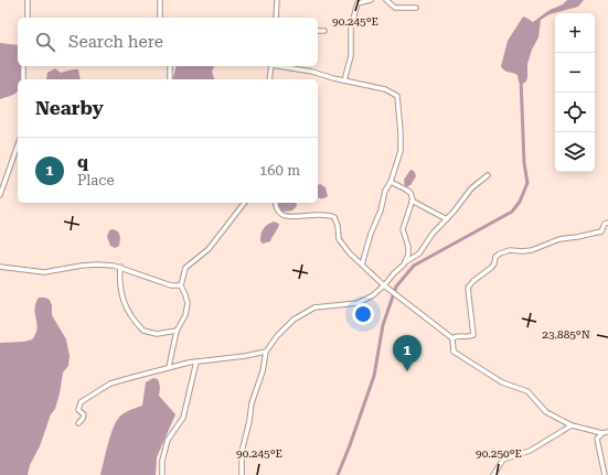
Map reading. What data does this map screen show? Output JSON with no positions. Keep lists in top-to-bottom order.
{
  "page": {
    "map_buttons": ["+", "−"],
    "search": "Search here",
    "heading": "Nearby",
    "list": [
      {
        "mark": "1",
        "name": "q",
        "note": "Place",
        "value": "160 m"
      }
    ],
    "pins": "1"
  },
  "coordinates": ["90.245°E", "23.885°N", "90.250°E"]
}
